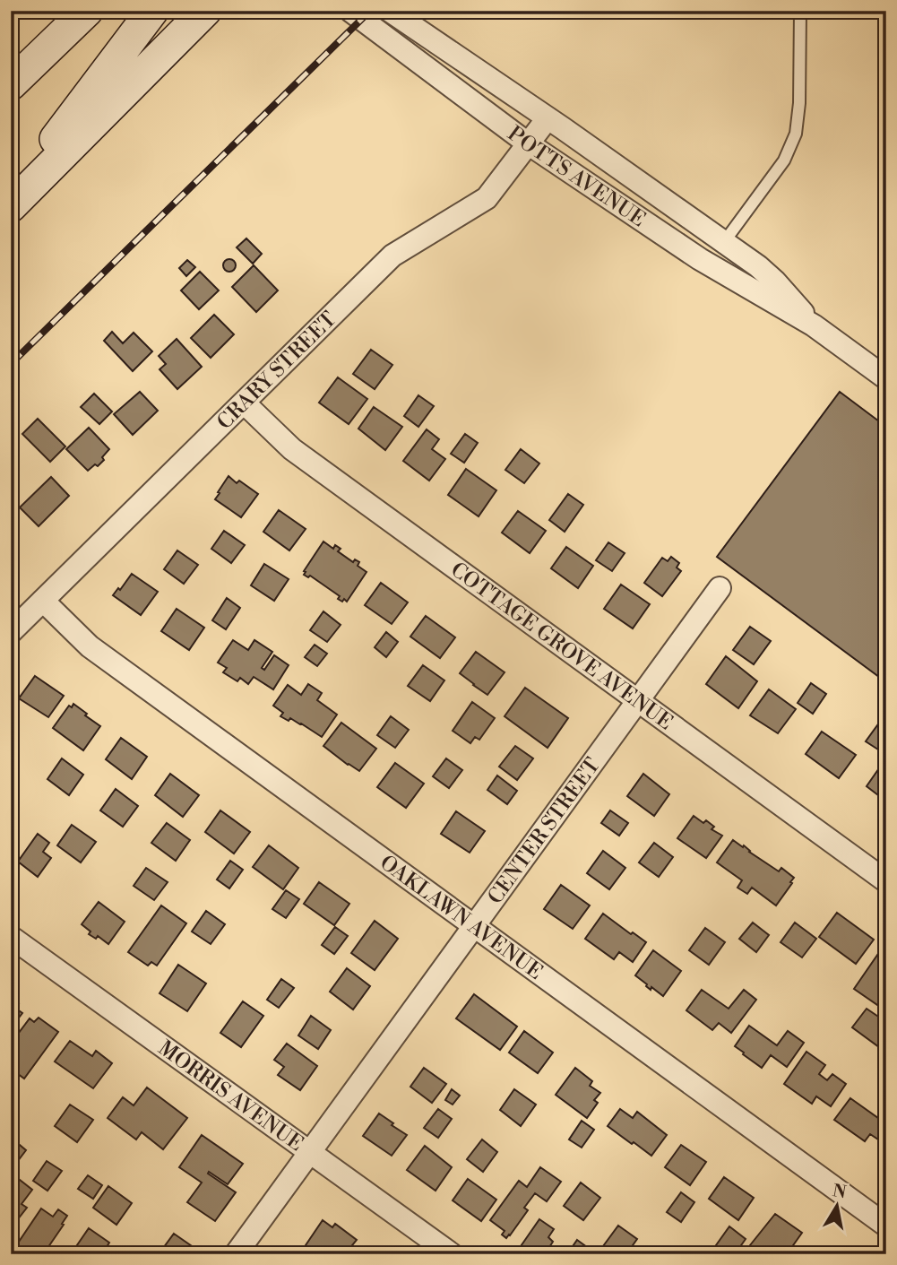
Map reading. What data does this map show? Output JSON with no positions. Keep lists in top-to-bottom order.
{
  "streets": {
    "street": [
      "POTTS AVENUE",
      "CRARY STREET",
      "COTTAGE GROVE AVENUE",
      "CENTER STREET",
      "OAKLAWN AVENUE",
      "MORRIS AVENUE"
    ]
  },
  "crossings": [
    ["POTTS AVENUE", "CRARY STREET"],
    ["CRARY STREET", "COTTAGE GROVE AVENUE"],
    ["CRARY STREET", "OAKLAWN AVENUE"],
    ["COTTAGE GROVE AVENUE", "CENTER STREET"],
    ["CENTER STREET", "OAKLAWN AVENUE"],
    ["CENTER STREET", "MORRIS AVENUE"]
  ],
  "north": "top"
}
